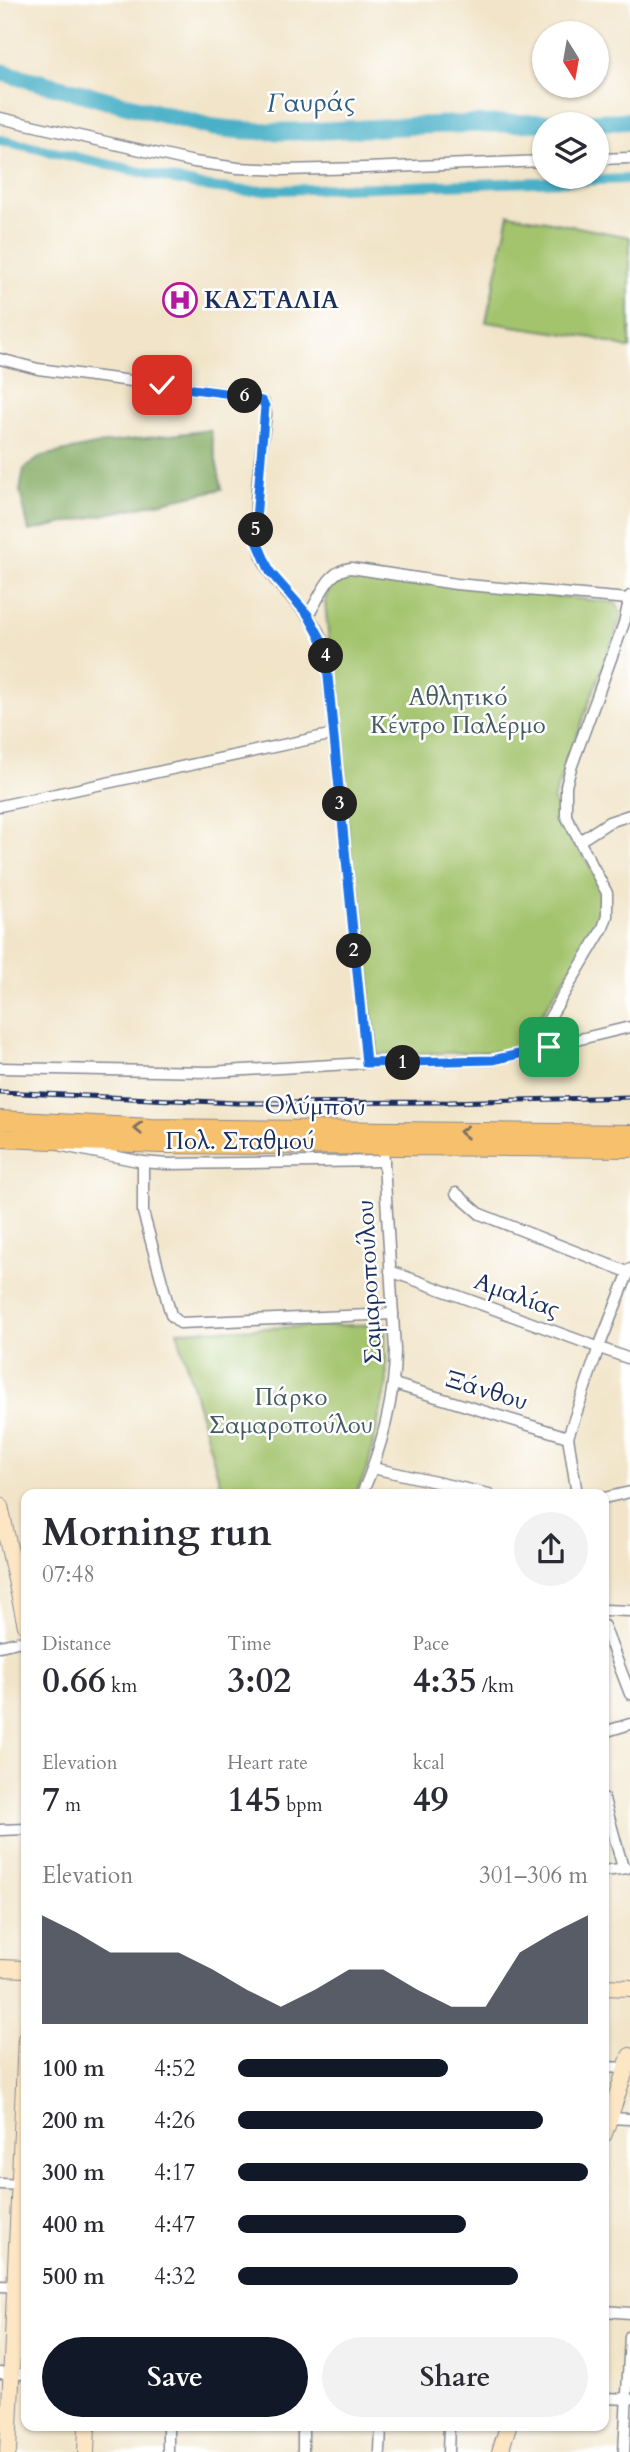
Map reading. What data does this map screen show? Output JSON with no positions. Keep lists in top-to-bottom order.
{
  "streets": {
    "main road": ["Ολύμπου"],
    "street": [
      "Πολ. Σταθμού",
      "Σαμαροπούλου",
      "Αμαλίας",
      "Ξάνθου"
    ]
  },
  "crossings": [
    ["Ολύμπου", "Πολ. Σταθμού"],
    ["Ολύμπου", "Σαμαροπούλου"],
    ["Πολ. Σταθμού", "Σαμαροπούλου"],
    ["Σαμαροπούλου", "Αμαλίας"],
    ["Σαμαροπούλου", "Ξάνθου"]
  ],
  "water": ["Γαυράς"],
  "parks": ["Αθλητικό Κέντρο Παλέρμο", "Πάρκο Σαμαροπούλου"],
  "places": {
    "hospital": ["ΚΑΣΤΑΛΙΑ"]
  },
  "north": "bottom",
  "page": {
    "pins": [
      "6",
      "5",
      "4",
      "3",
      "2",
      "1"
    ],
    "heading": ["Morning run", "07:48"],
    "stats": [
      ["Distance", "0.66 km"],
      ["Time", "3:02"],
      ["Pace", "4:35 /km"],
      ["Elevation", "7 m"],
      ["Heart rate", "145 bpm"],
      ["kcal", "49"]
    ],
    "chart": ["Elevation", "301–306 m"],
    "list": [
      {
        "name": "100 m",
        "note": "4:52"
      },
      {
        "name": "200 m",
        "note": "4:26"
      },
      {
        "name": "300 m",
        "note": "4:17"
      },
      {
        "name": "400 m",
        "note": "4:47"
      },
      {
        "name": "500 m",
        "note": "4:32"
      }
    ],
    "buttons": ["Save", "Share"]
  }
}
